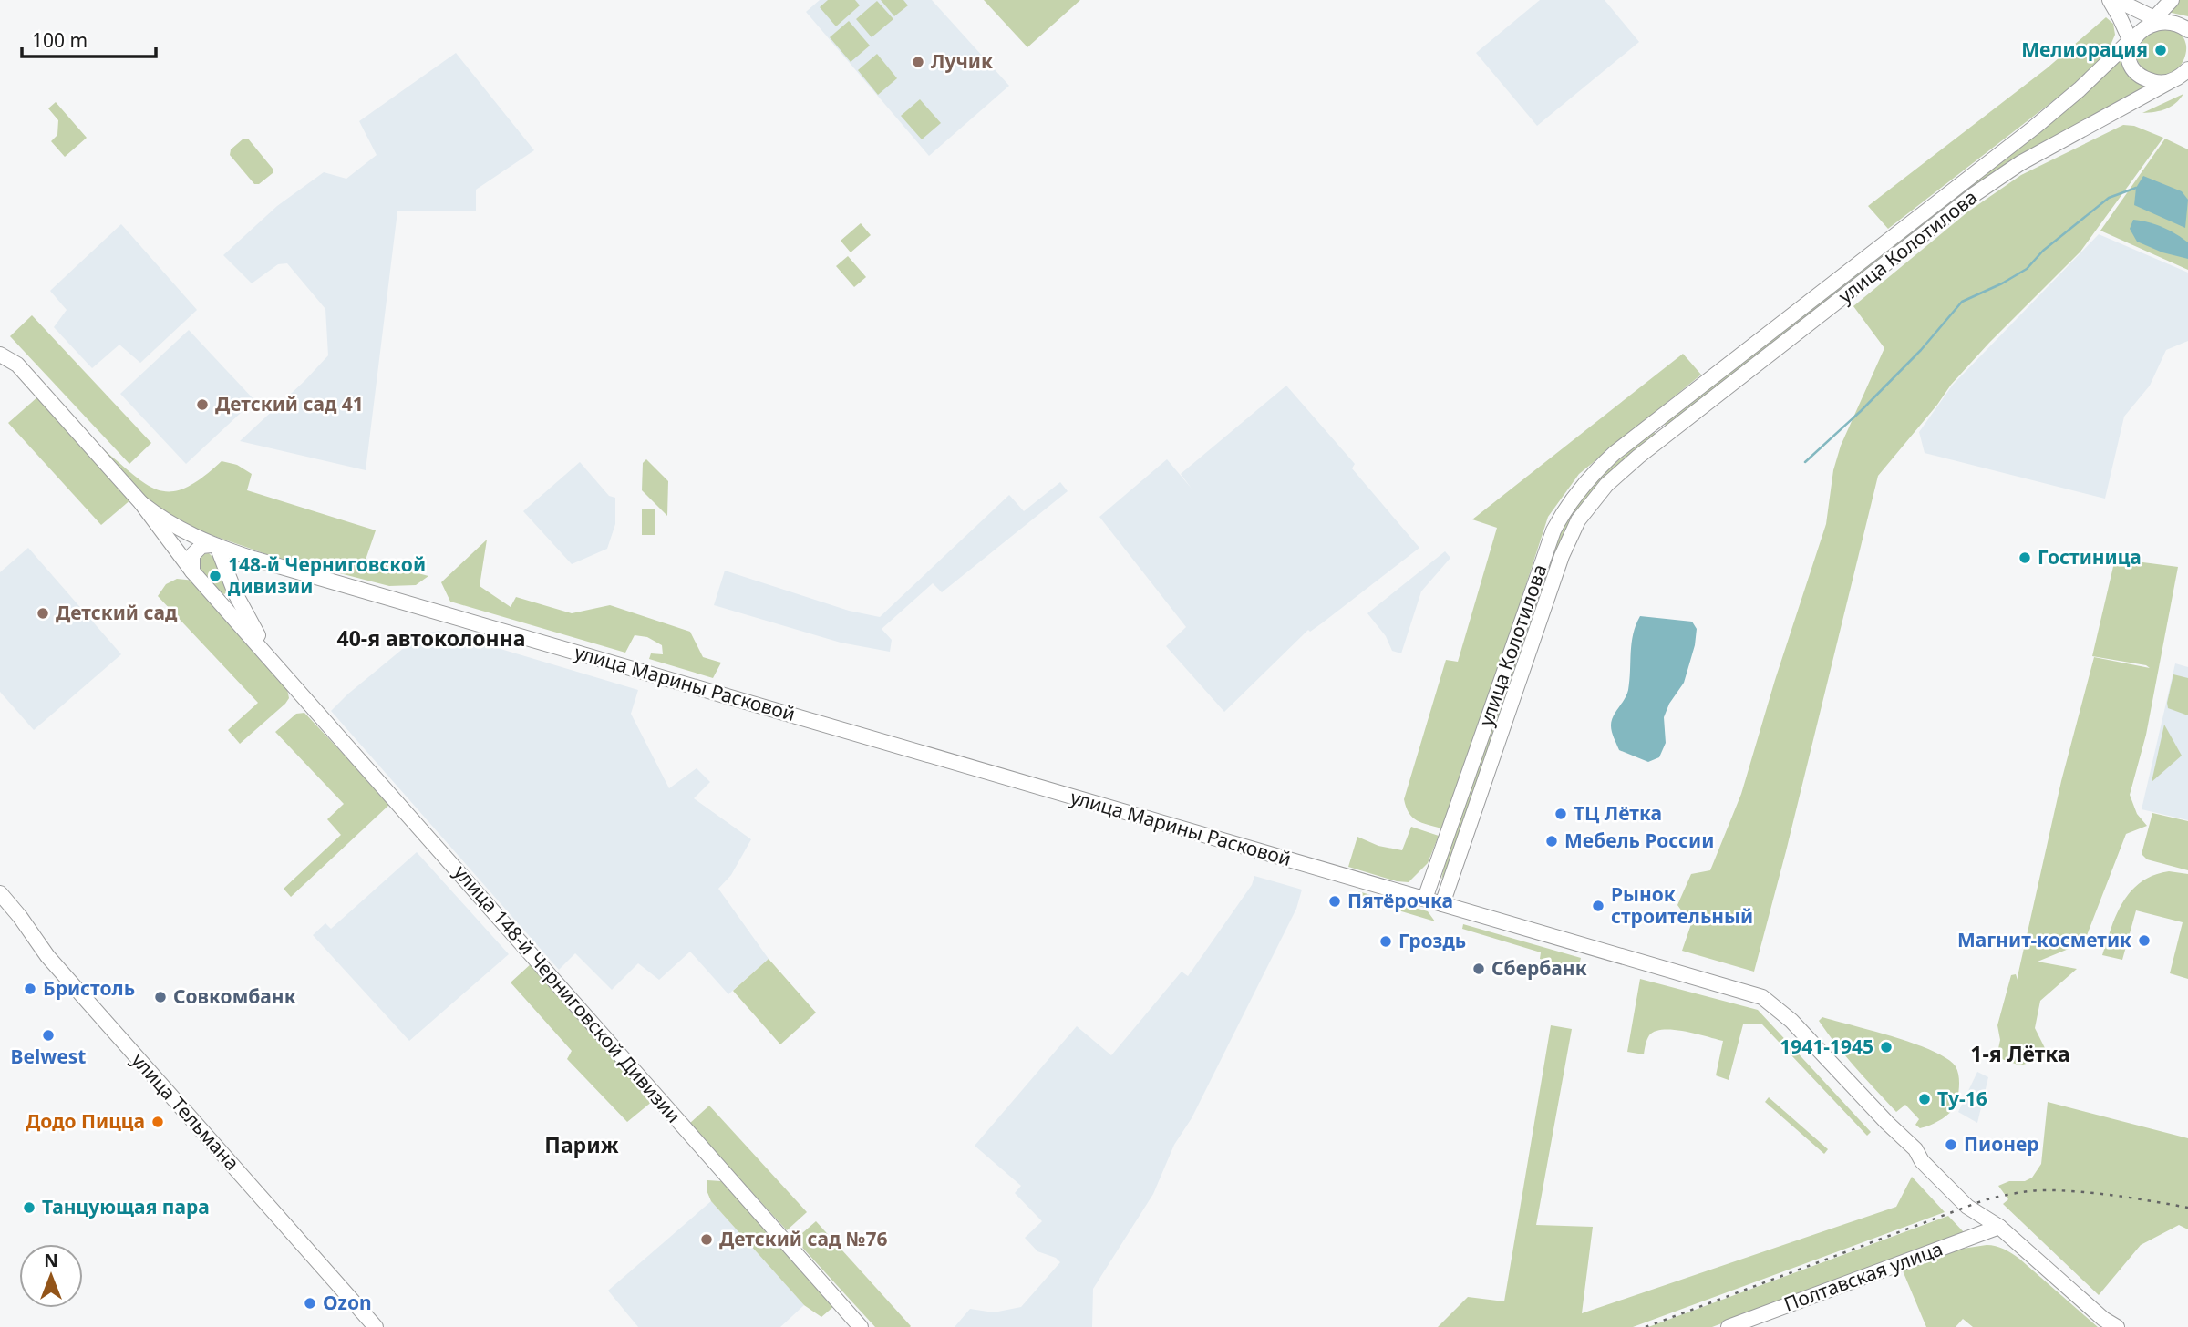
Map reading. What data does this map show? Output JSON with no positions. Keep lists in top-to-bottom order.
{
  "streets": {
    "main road": [
      "улица Колотилова",
      "улица Марины Расковой",
      "улица 148-й Черниговской Дивизии",
      "улица Тельмана",
      "Полтавская улица"
    ]
  },
  "crossings": [
    ["улица Колотилова", "улица Марины Расковой"],
    ["улица Марины Расковой", "улица 148-й Черниговской Дивизии"],
    ["улица Марины Расковой", "Полтавская улица"]
  ],
  "districts": ["40-я автоколонна", "1-я Лётка", "Париж"],
  "places": [
    "Мелиорация",
    "Лучик",
    "Детский сад 41",
    "Гостиница",
    "148-й Черниговской дивизии",
    "Детский сад",
    "ТЦ Лётка",
    "Мебель России",
    "Пятёрочка",
    "Рынок строительный",
    "Магнит-косметик",
    "Гроздь",
    "Сбербанк",
    "Бристоль",
    "Совкомбанк",
    "Belwest",
    "1941-1945",
    "Ту-16",
    "Додо Пицца",
    "Пионер",
    "Танцующая пара",
    "Детский сад №76",
    "Ozon"
  ],
  "scale_bar": "100 m",
  "north": "top"
}
